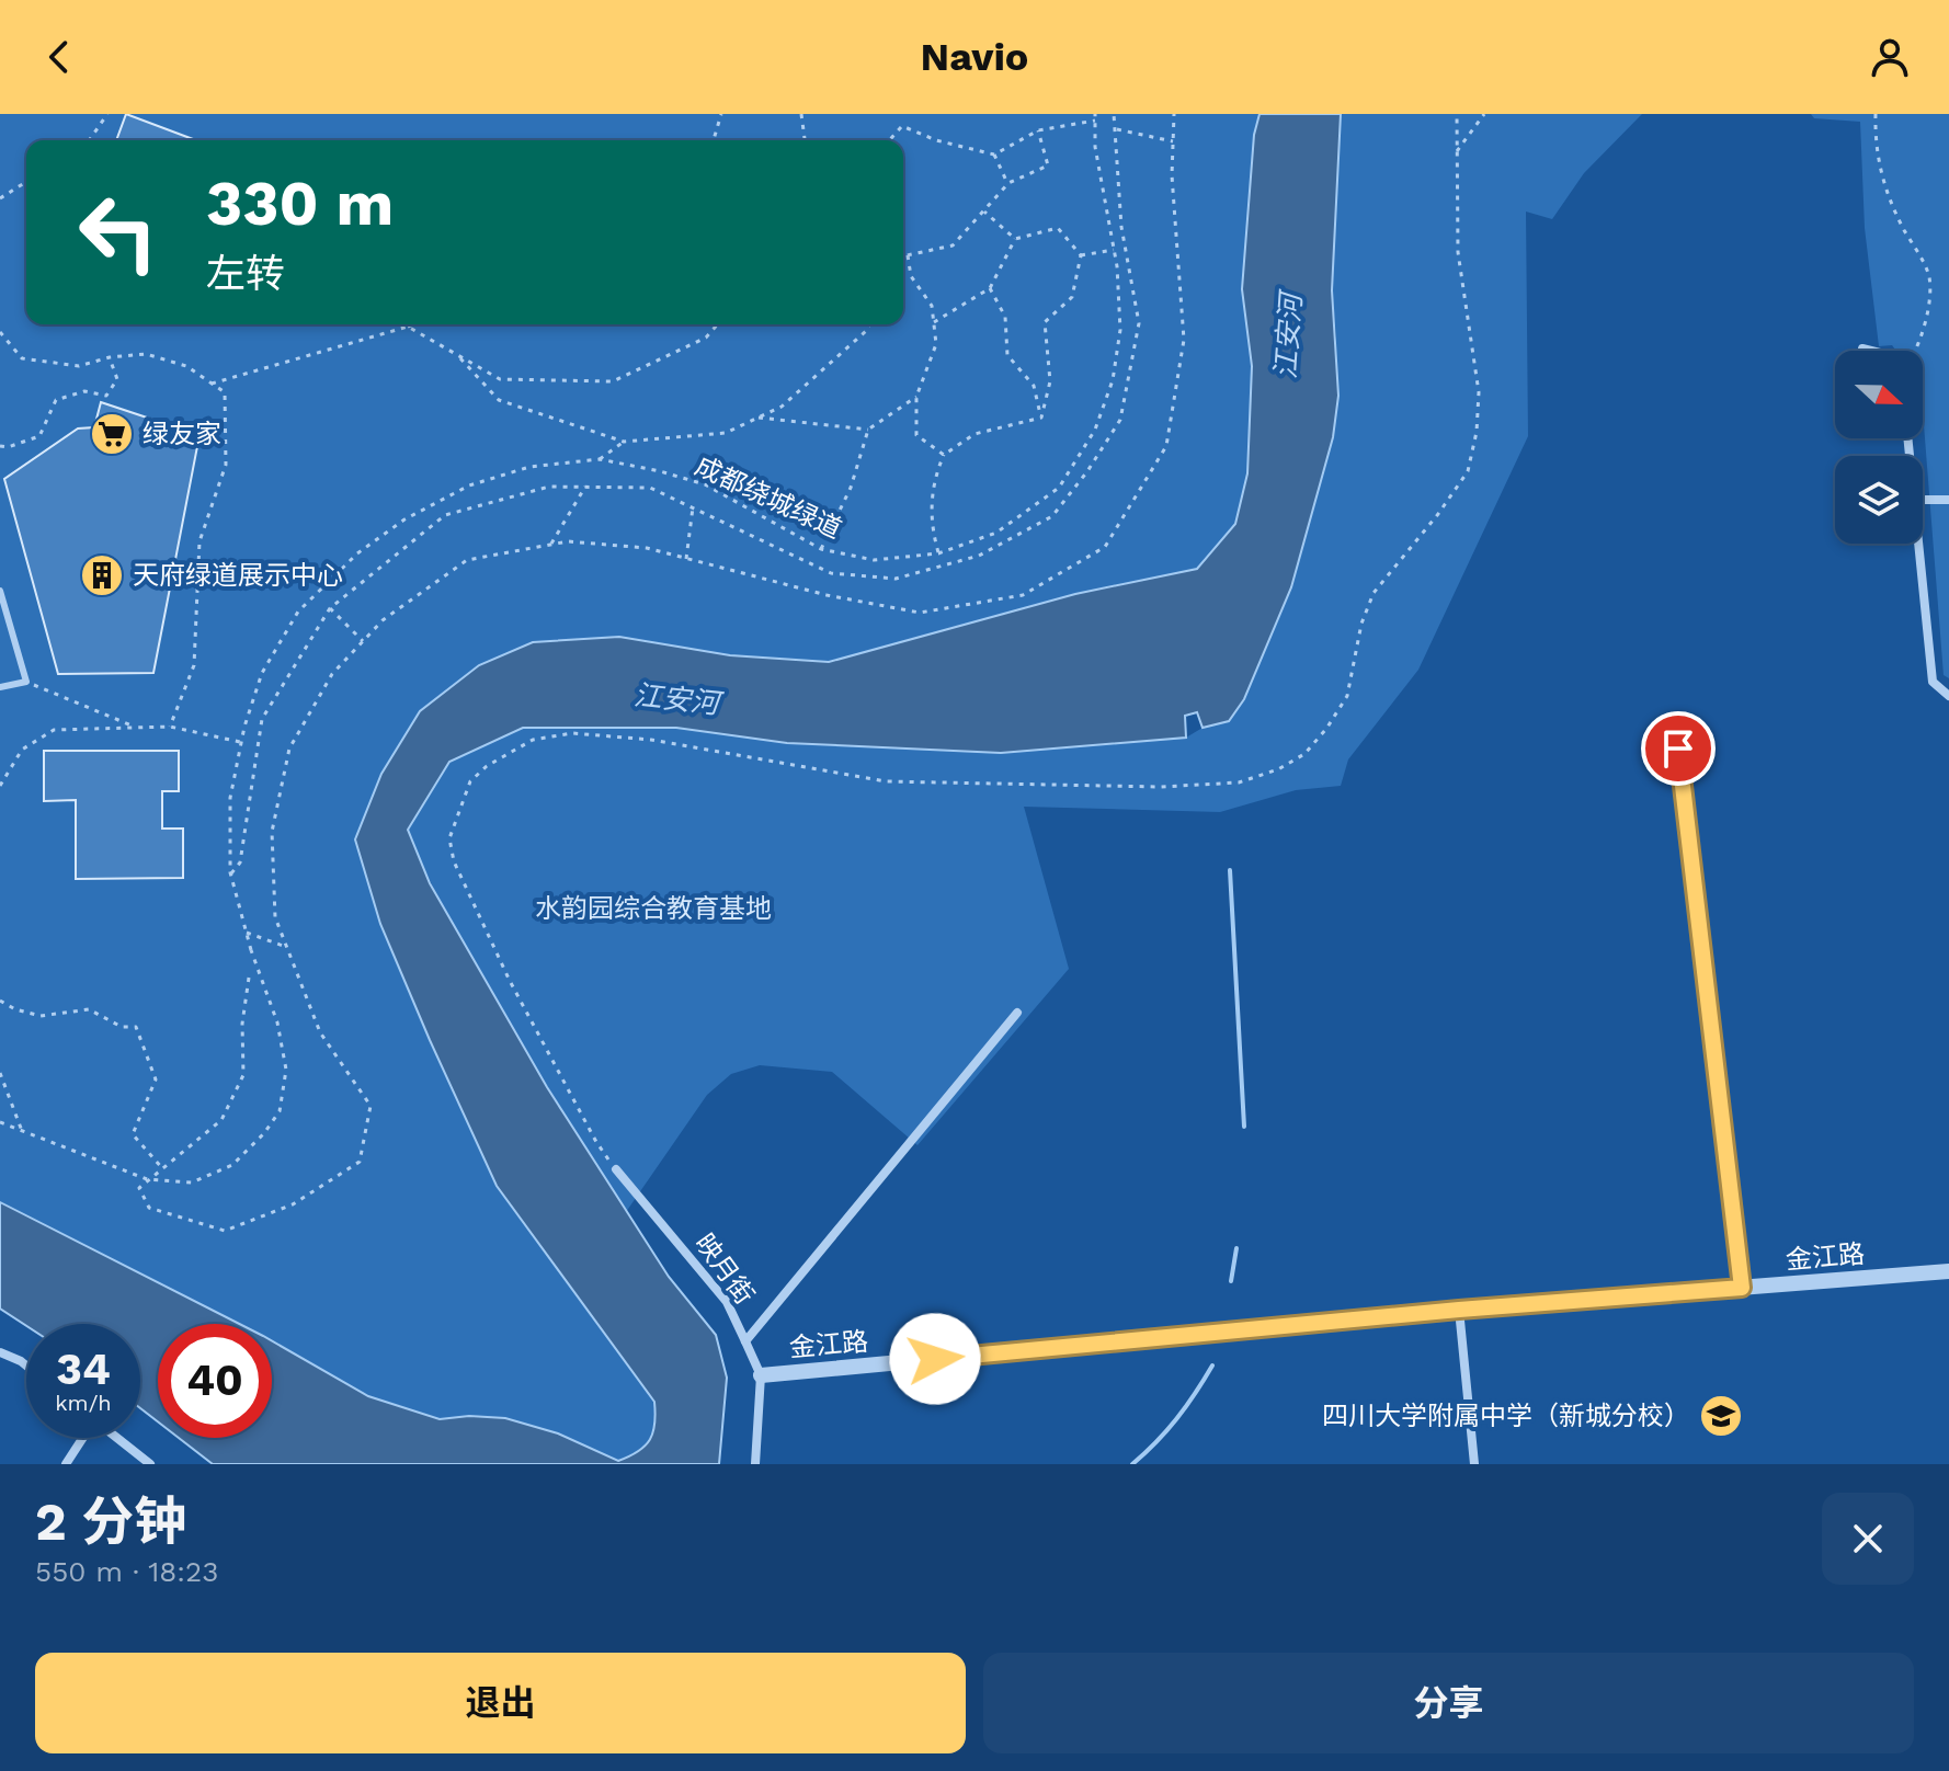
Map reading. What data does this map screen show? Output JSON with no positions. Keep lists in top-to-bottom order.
{
  "streets": {
    "street": ["金江路", "映月街"],
    "path": ["成都绕城绿道"]
  },
  "crossings": [
    ["金江路", "映月街"]
  ],
  "water": ["江安河"],
  "parks": ["水韵园综合教育基地"],
  "places": {
    "supermarket": ["绿友家"],
    "building": ["天府绿道展示中心"],
    "school or university": ["四川大学附属中学（新城分校）"]
  },
  "north": "right",
  "page": {
    "header": "Navio",
    "turn": ["330 m", "左转"],
    "speed": "34 km/h",
    "limit": "40",
    "heading": ["2 分钟", "550 m · 18:23"],
    "buttons": ["退出", "分享"]
  }
}
